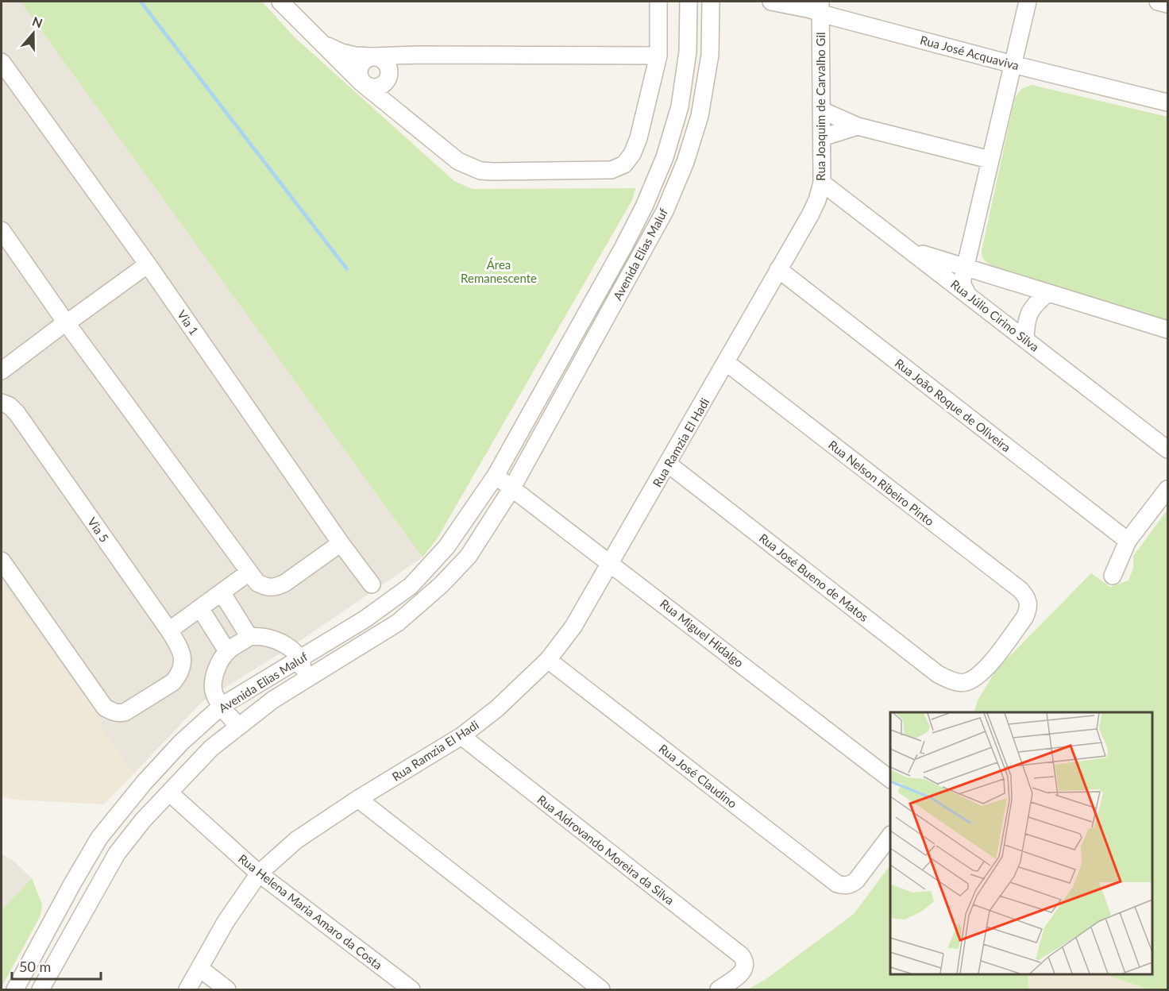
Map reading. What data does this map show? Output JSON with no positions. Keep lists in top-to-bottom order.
{
  "streets": {
    "street": [
      "Rua José Acquaviva",
      "Rua Joaquim de Carvalho Gil",
      "Avenida Elias Maluf",
      "Rua Júlio Cirino Silva",
      "Via 1",
      "Rua João Roque de Oliveira",
      "Rua Ramzia El Hadi",
      "Rua Nelson Ribeiro Pinto",
      "Via 5",
      "Rua José Bueno de Matos",
      "Rua Miguel Hidalgo",
      "Rua José Claudino",
      "Rua Aldrovando Moreira da Silva",
      "Rua Helena Maria Amaro da Costa"
    ]
  },
  "crossings": [
    ["Rua José Acquaviva", "Rua Joaquim de Carvalho Gil"],
    ["Rua Joaquim de Carvalho Gil", "Rua Júlio Cirino Silva"],
    ["Rua Joaquim de Carvalho Gil", "Rua João Roque de Oliveira"],
    ["Rua Joaquim de Carvalho Gil", "Rua Ramzia El Hadi"],
    ["Avenida Elias Maluf", "Rua Miguel Hidalgo"],
    ["Avenida Elias Maluf", "Rua Helena Maria Amaro da Costa"],
    ["Rua Ramzia El Hadi", "Rua Nelson Ribeiro Pinto"],
    ["Rua Ramzia El Hadi", "Rua José Bueno de Matos"],
    ["Rua Ramzia El Hadi", "Rua Miguel Hidalgo"],
    ["Rua Ramzia El Hadi", "Rua José Claudino"],
    ["Rua Ramzia El Hadi", "Rua Aldrovando Moreira da Silva"],
    ["Rua Ramzia El Hadi", "Rua Helena Maria Amaro da Costa"],
    ["Rua Nelson Ribeiro Pinto", "Rua José Bueno de Matos"]
  ],
  "parks": ["Área Remanescente"],
  "scale_bar": "50 m",
  "north": "top"
}
